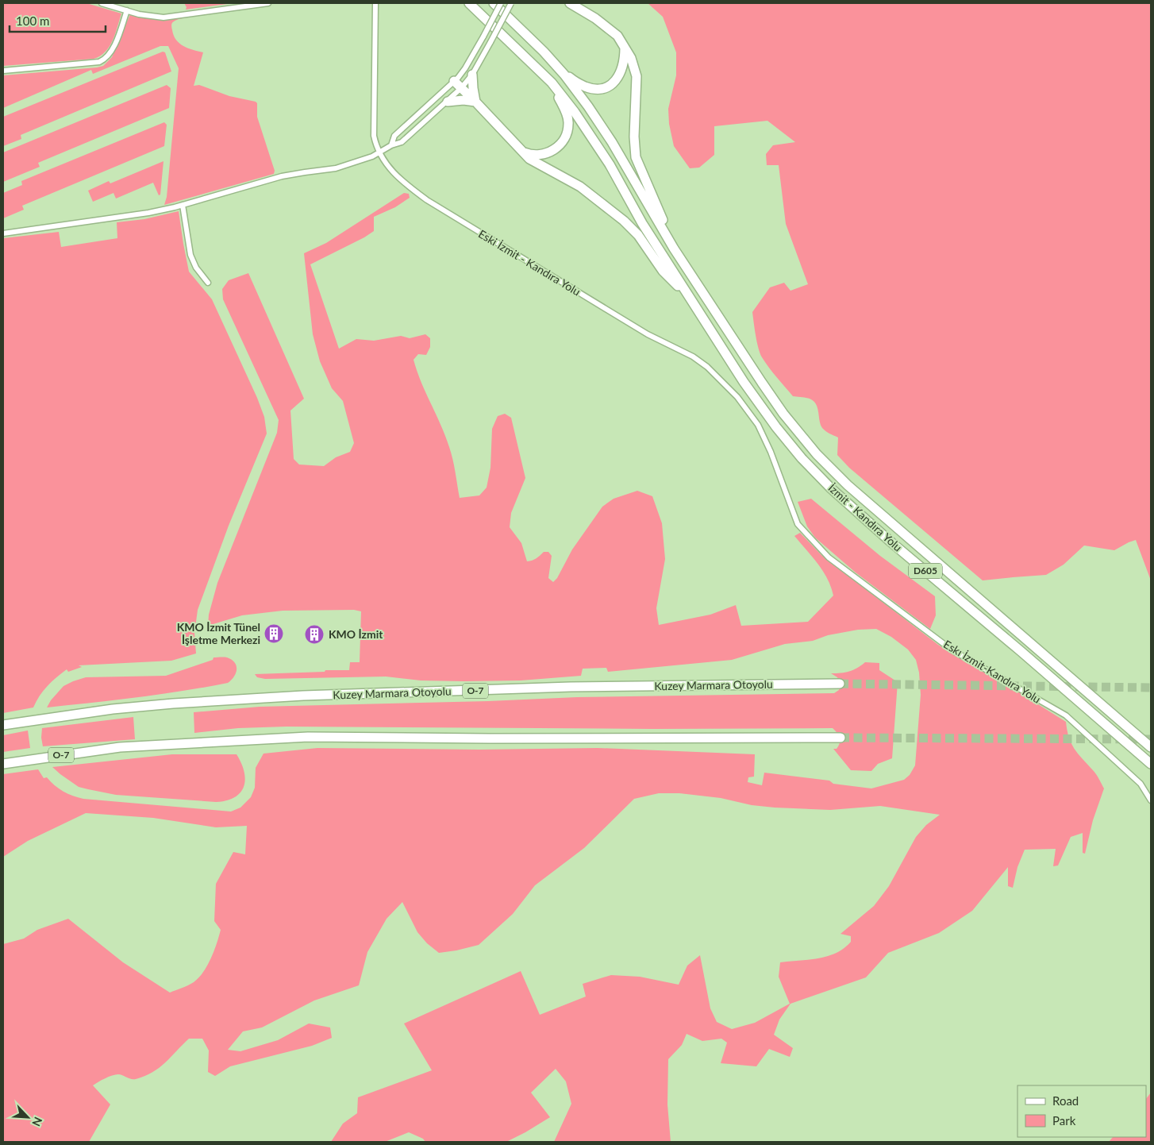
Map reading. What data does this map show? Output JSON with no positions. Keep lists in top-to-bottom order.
{
  "streets": {
    "highway": [
      "İzmit - Kandıra Yolu",
      "D605",
      "Kuzey Marmara Otoyolu",
      "O-7"
    ],
    "street": ["Eski İzmit - Kandıra Yolu", "Eskı İzmit-Kandıra Yolu"]
  },
  "crossings": [
    ["Eski İzmit - Kandıra Yolu", "Eskı İzmit-Kandıra Yolu"]
  ],
  "places": {
    "building": ["KMO İzmit Tünel İşletme Merkezi", "KMO İzmit"]
  },
  "legend": ["Road", "Park"],
  "scale_bar": "100 m",
  "north": "bottom right"
}
